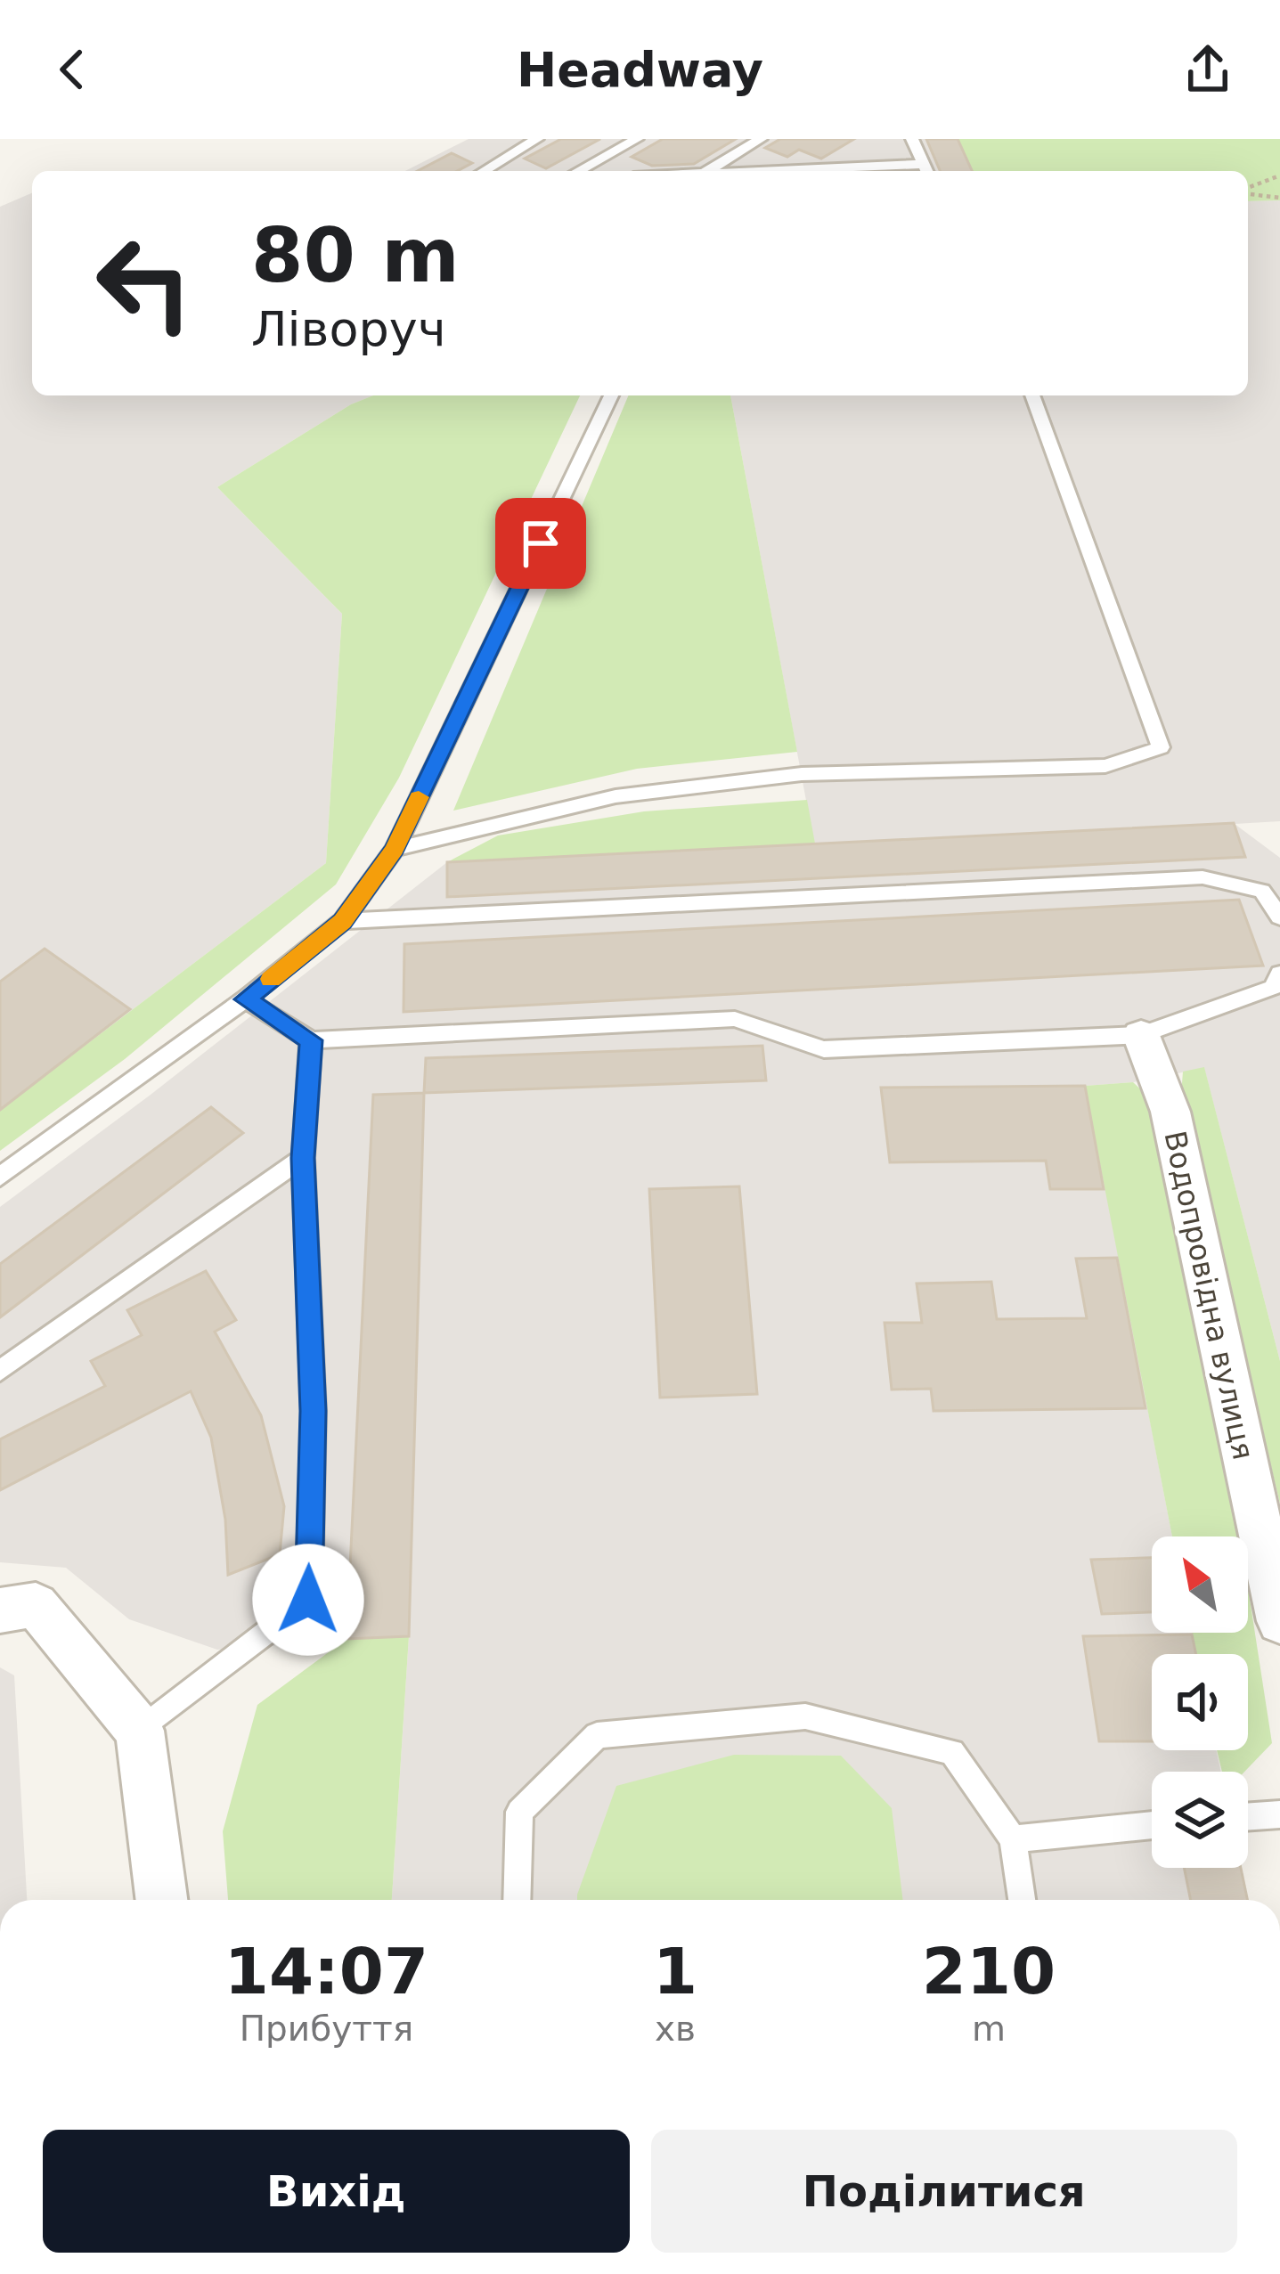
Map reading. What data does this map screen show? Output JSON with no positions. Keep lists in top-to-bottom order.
{
  "streets": {
    "street": ["Водопровідна вулиця"]
  },
  "north": "top left",
  "page": {
    "header": "Headway",
    "turn": ["80 m", "Ліворуч"],
    "eta": [
      "14:07",
      "Прибуття",
      "1",
      "хв",
      "210",
      "m"
    ],
    "buttons": ["Вихід", "Поділитися"]
  }
}
